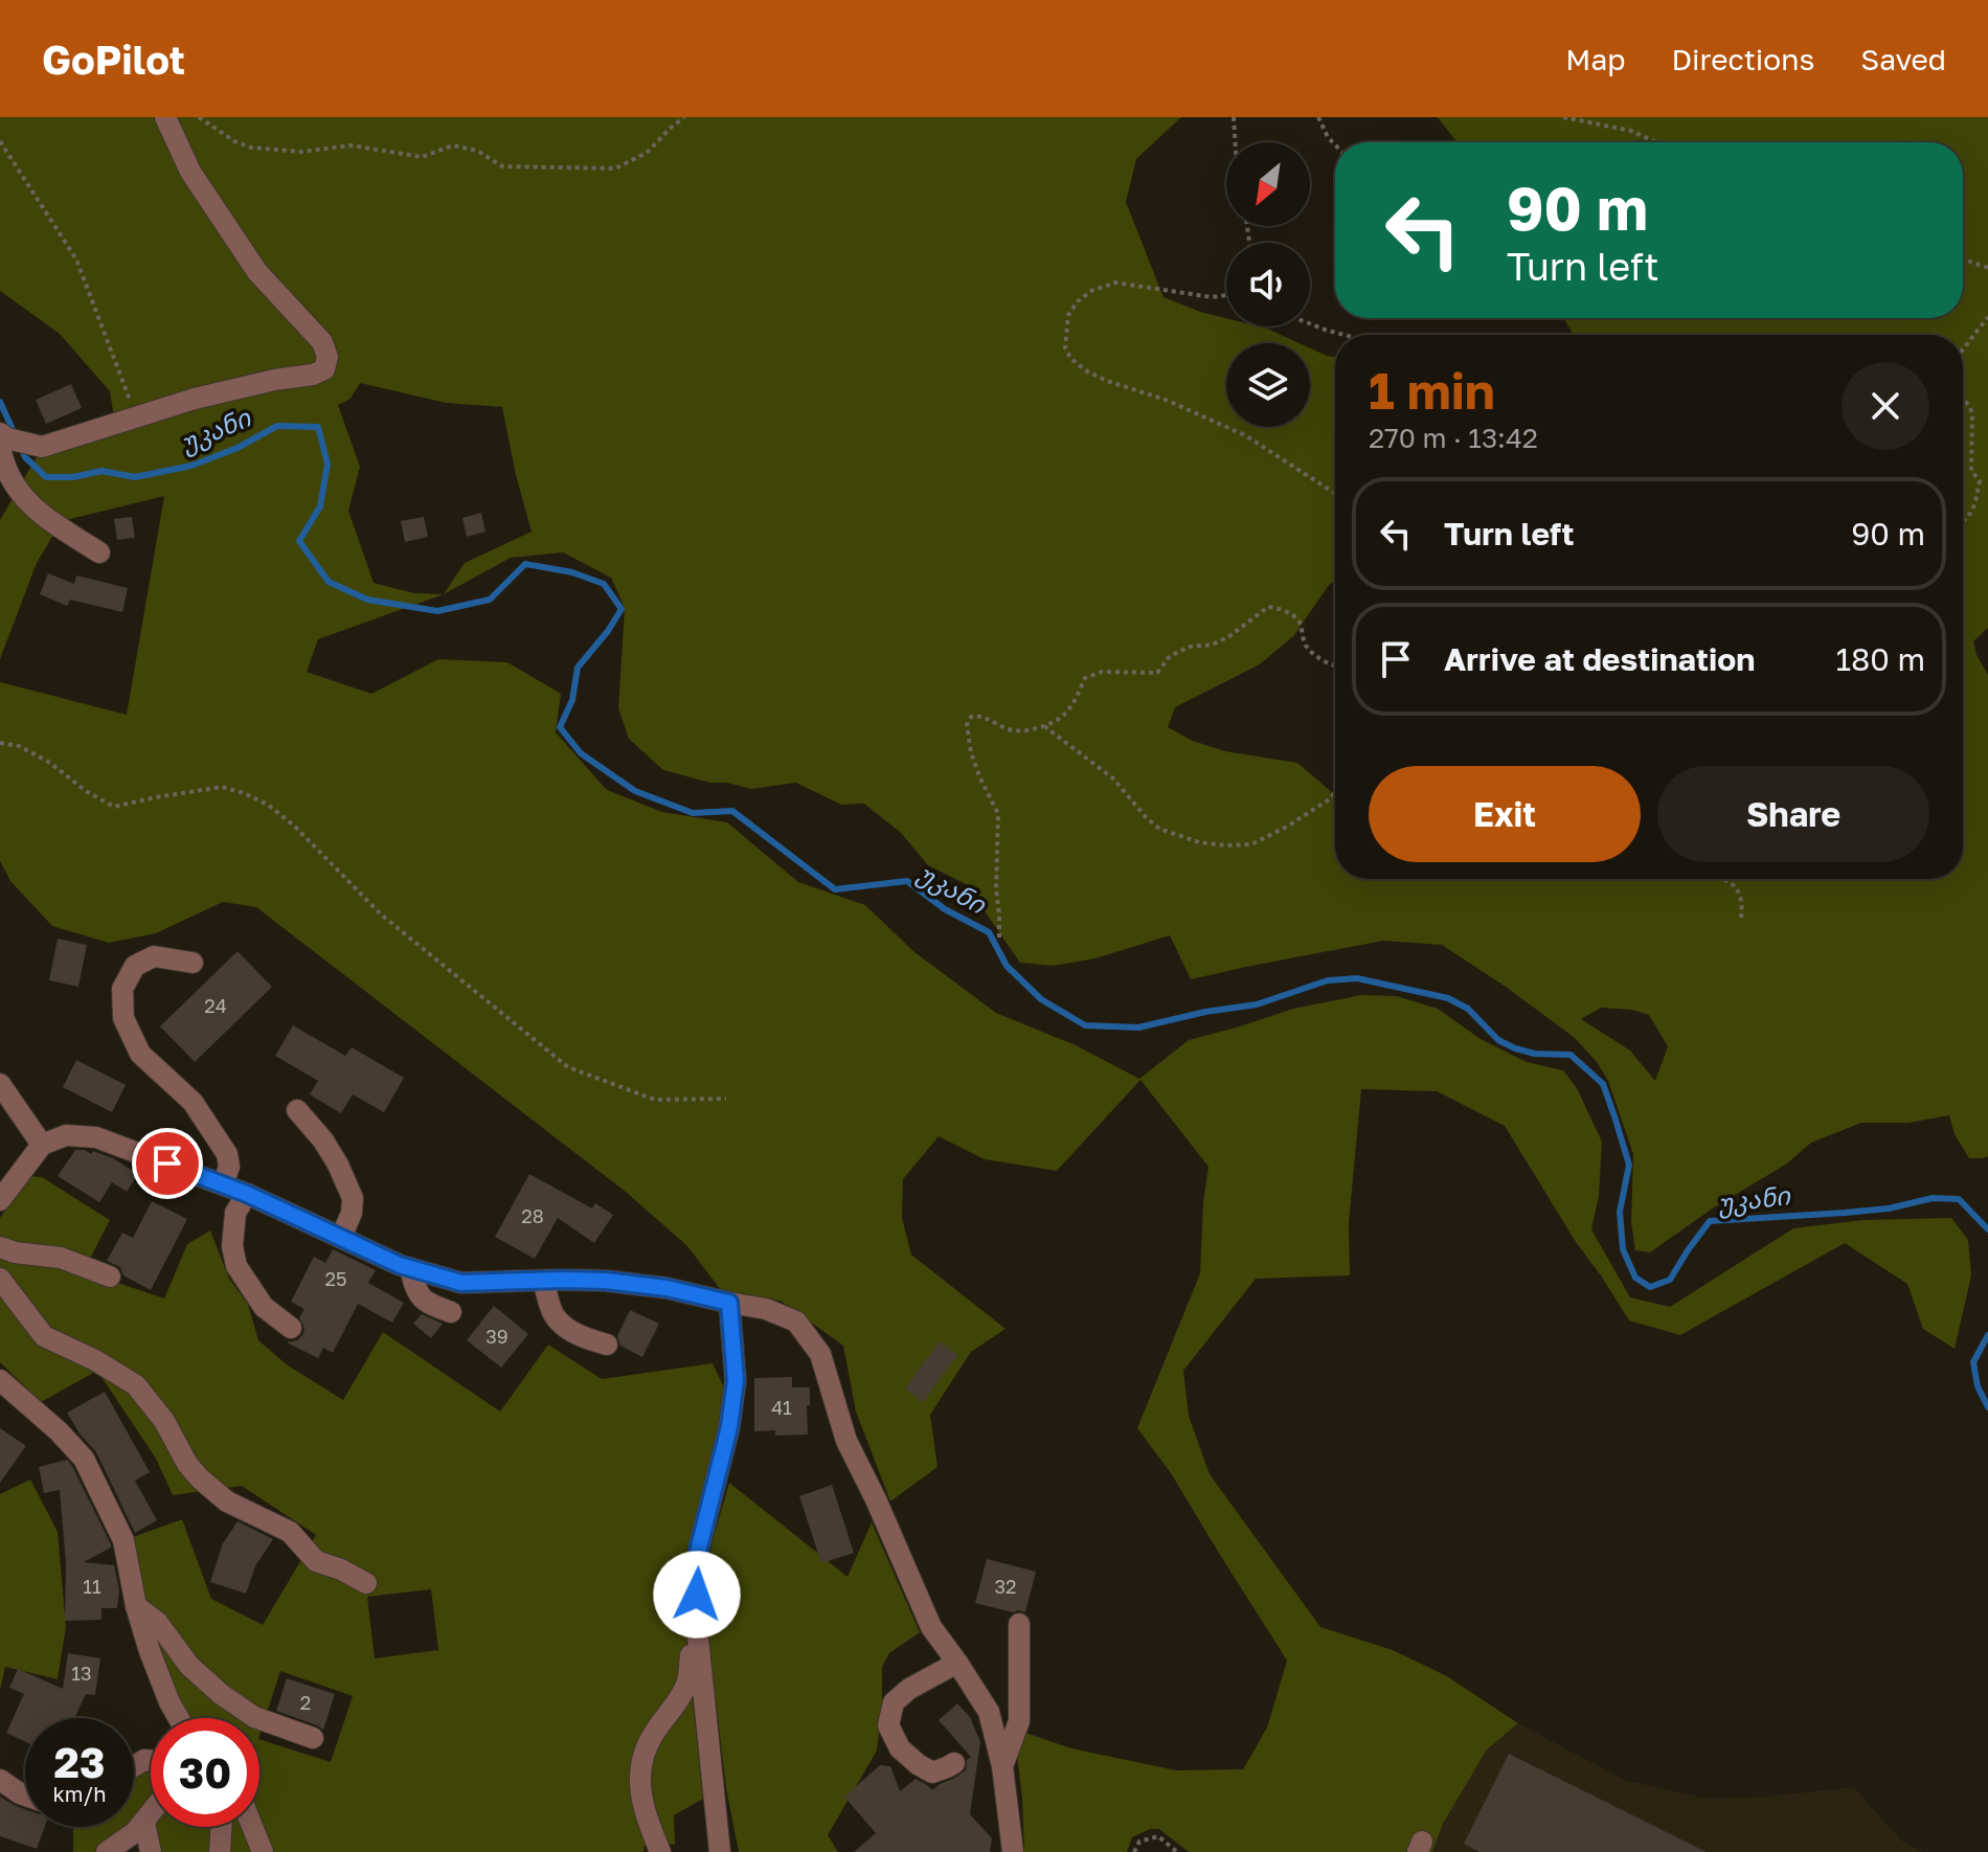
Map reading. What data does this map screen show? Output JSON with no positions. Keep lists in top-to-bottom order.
{
  "water": ["უკანი"],
  "house_numbers": [
    "24",
    "28",
    "25",
    "39",
    "41",
    "11",
    "32",
    "13",
    "2"
  ],
  "north": "bottom left",
  "page": {
    "header": "GoPilot",
    "nav": ["Map", "Directions", "Saved"],
    "turn": ["90 m", "Turn left"],
    "heading": ["1 min", "270 m · 13:42"],
    "list": [
      {
        "name": "Turn left",
        "value": "90 m"
      },
      {
        "name": "Arrive at destination",
        "value": "180 m"
      }
    ],
    "buttons": ["Exit", "Share"],
    "speed": "23 km/h",
    "limit": "30"
  }
}
